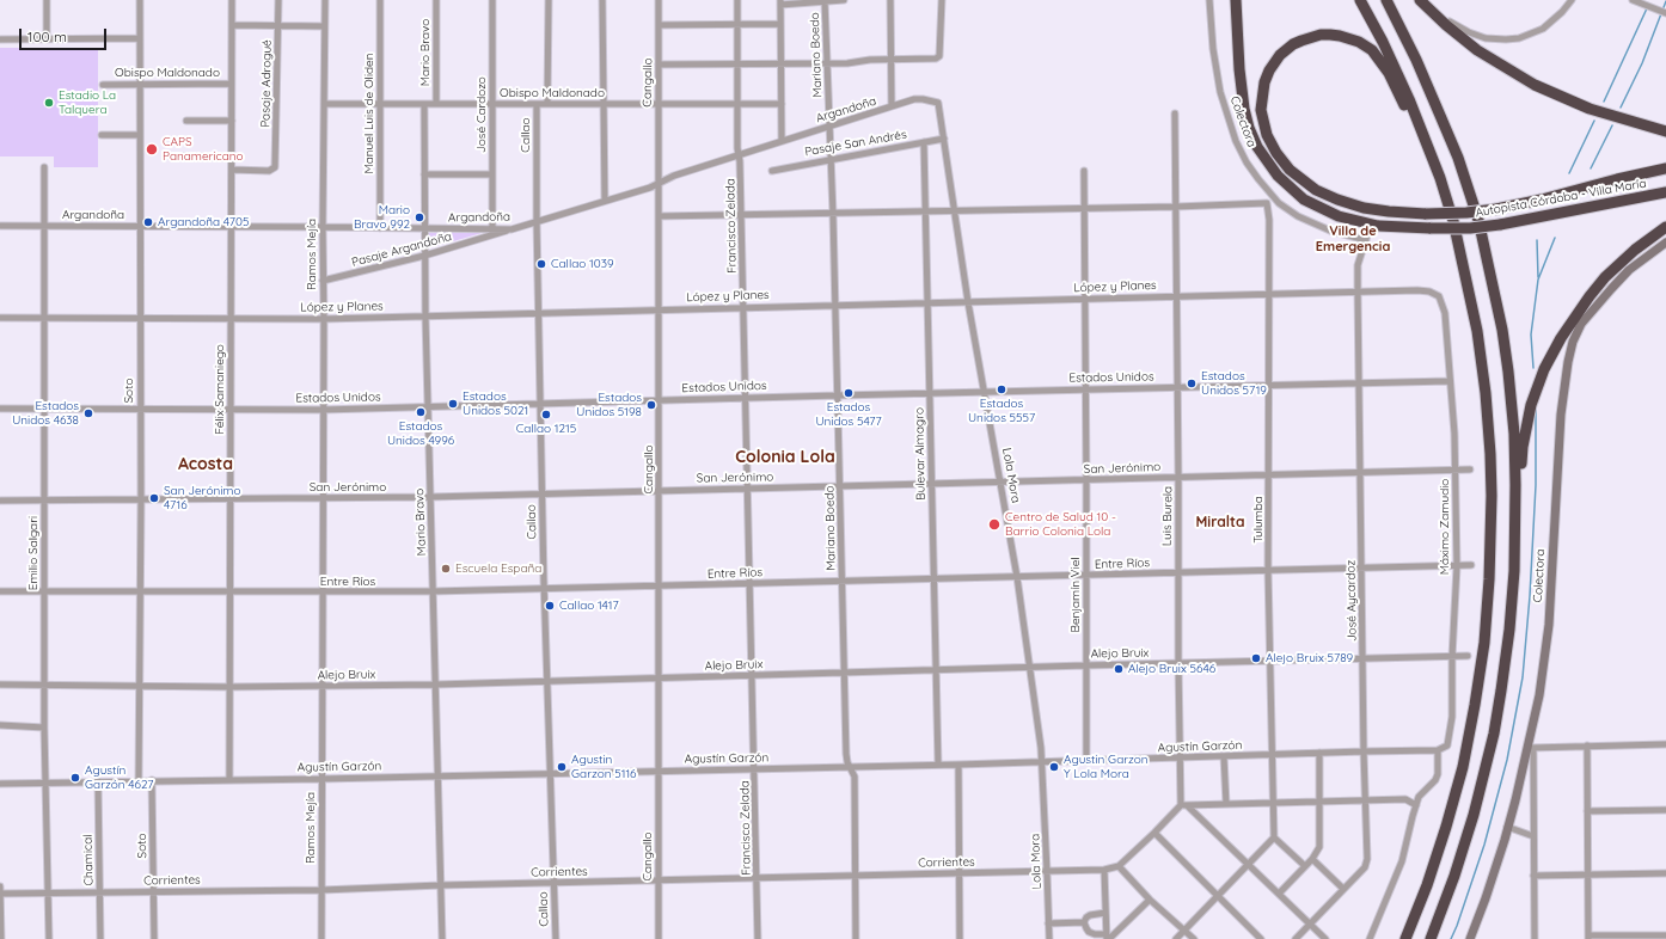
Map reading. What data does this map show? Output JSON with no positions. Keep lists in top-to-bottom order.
{
  "streets": {
    "highway": ["Autopista Córdoba - Villa María"],
    "street": [
      "Mario Bravo",
      "Mariano Boedo",
      "Obispo Maldonado",
      "Cangallo",
      "Pasaje Adrogué",
      "Argandoña",
      "Manuel Luis de Oliden",
      "José Cardozo",
      "Colectora",
      "Callao",
      "Pasaje San Andrés",
      "Francisco Zelada",
      "Pasaje Argandoña",
      "Ramos Mejía",
      "López y Planes",
      "Estados Unidos",
      "Félix Samaniego",
      "Soto",
      "Bulevar Almagro",
      "San Jerónimo",
      "Lola Mora",
      "Luis Burela",
      "Tulumba",
      "Máximo Zamudio",
      "Emilio Salgari",
      "Entre Ríos",
      "Benjamín Viel",
      "José Aycardoz",
      "Alejo Bruix",
      "Agustín Garzón",
      "Chamical",
      "Corrientes"
    ]
  },
  "crossings": [
    ["Mario Bravo", "Obispo Maldonado"],
    ["Mario Bravo", "Argandoña"],
    ["Mario Bravo", "Pasaje Argandoña"],
    ["Mario Bravo", "López y Planes"],
    ["Mario Bravo", "Estados Unidos"],
    ["Mario Bravo", "San Jerónimo"],
    ["Mario Bravo", "Entre Ríos"],
    ["Mario Bravo", "Alejo Bruix"],
    ["Mario Bravo", "Agustín Garzón"],
    ["Mario Bravo", "Corrientes"],
    ["Mariano Boedo", "Argandoña"],
    ["Mariano Boedo", "Pasaje San Andrés"],
    ["Mariano Boedo", "López y Planes"],
    ["Mariano Boedo", "Estados Unidos"],
    ["Mariano Boedo", "San Jerónimo"],
    ["Mariano Boedo", "Entre Ríos"],
    ["Mariano Boedo", "Alejo Bruix"],
    ["Mariano Boedo", "Agustín Garzón"],
    ["Mariano Boedo", "Corrientes"],
    ["Obispo Maldonado", "Cangallo"],
    ["Obispo Maldonado", "Manuel Luis de Oliden"],
    ["Obispo Maldonado", "José Cardozo"],
    ["Obispo Maldonado", "Callao"],
    ["Obispo Maldonado", "Francisco Zelada"],
    ["Obispo Maldonado", "Ramos Mejía"],
    ["Obispo Maldonado", "Félix Samaniego"],
    ["Obispo Maldonado", "Soto"],
    ["Cangallo", "Argandoña"],
    ["Cangallo", "López y Planes"],
    ["Cangallo", "Estados Unidos"],
    ["Cangallo", "San Jerónimo"],
    ["Cangallo", "Entre Ríos"],
    ["Cangallo", "Alejo Bruix"],
    ["Cangallo", "Agustín Garzón"],
    ["Cangallo", "Corrientes"],
    ["Pasaje Adrogué", "Félix Samaniego"],
    ["Argandoña", "Manuel Luis de Oliden"],
    ["Argandoña", "José Cardozo"],
    ["Argandoña", "Callao"],
    ["Argandoña", "Francisco Zelada"],
    ["Argandoña", "Pasaje Argandoña"],
    ["Argandoña", "Ramos Mejía"],
    ["Argandoña", "Félix Samaniego"],
    ["Argandoña", "Soto"],
    ["Argandoña", "Lola Mora"],
    ["Argandoña", "Emilio Salgari"],
    ["Colectora", "José Aycardoz"],
    ["Callao", "López y Planes"],
    ["Callao", "Estados Unidos"],
    ["Callao", "San Jerónimo"],
    ["Callao", "Entre Ríos"],
    ["Callao", "Alejo Bruix"],
    ["Callao", "Agustín Garzón"],
    ["Callao", "Corrientes"],
    ["Pasaje San Andrés", "Bulevar Almagro"],
    ["Pasaje San Andrés", "Lola Mora"],
    ["Francisco Zelada", "López y Planes"],
    ["Francisco Zelada", "Estados Unidos"],
    ["Francisco Zelada", "San Jerónimo"],
    ["Francisco Zelada", "Entre Ríos"],
    ["Francisco Zelada", "Alejo Bruix"],
    ["Francisco Zelada", "Agustín Garzón"],
    ["Francisco Zelada", "Corrientes"],
    ["Pasaje Argandoña", "Ramos Mejía"],
    ["Ramos Mejía", "López y Planes"],
    ["Ramos Mejía", "Estados Unidos"],
    ["Ramos Mejía", "San Jerónimo"],
    ["Ramos Mejía", "Entre Ríos"],
    ["Ramos Mejía", "Alejo Bruix"],
    ["Ramos Mejía", "Agustín Garzón"],
    ["Ramos Mejía", "Corrientes"],
    ["López y Planes", "Félix Samaniego"],
    ["López y Planes", "Soto"],
    ["López y Planes", "Bulevar Almagro"],
    ["López y Planes", "Lola Mora"],
    ["López y Planes", "Luis Burela"],
    ["López y Planes", "Tulumba"],
    ["López y Planes", "Máximo Zamudio"],
    ["López y Planes", "Emilio Salgari"],
    ["López y Planes", "Benjamín Viel"],
    ["López y Planes", "José Aycardoz"],
    ["Estados Unidos", "Félix Samaniego"],
    ["Estados Unidos", "Soto"],
    ["Estados Unidos", "Bulevar Almagro"],
    ["Estados Unidos", "Lola Mora"],
    ["Estados Unidos", "Luis Burela"],
    ["Estados Unidos", "Tulumba"],
    ["Estados Unidos", "Máximo Zamudio"],
    ["Estados Unidos", "Emilio Salgari"],
    ["Estados Unidos", "Benjamín Viel"],
    ["Estados Unidos", "José Aycardoz"],
    ["Félix Samaniego", "San Jerónimo"],
    ["Félix Samaniego", "Entre Ríos"],
    ["Félix Samaniego", "Alejo Bruix"],
    ["Félix Samaniego", "Agustín Garzón"],
    ["Soto", "San Jerónimo"],
    ["Soto", "Entre Ríos"],
    ["Soto", "Alejo Bruix"],
    ["Soto", "Agustín Garzón"],
    ["Soto", "Corrientes"],
    ["Bulevar Almagro", "San Jerónimo"],
    ["Bulevar Almagro", "Entre Ríos"],
    ["Bulevar Almagro", "Alejo Bruix"],
    ["Bulevar Almagro", "Agustín Garzón"],
    ["San Jerónimo", "Lola Mora"],
    ["San Jerónimo", "Luis Burela"],
    ["San Jerónimo", "Tulumba"],
    ["San Jerónimo", "Máximo Zamudio"],
    ["San Jerónimo", "Emilio Salgari"],
    ["San Jerónimo", "Benjamín Viel"],
    ["San Jerónimo", "José Aycardoz"],
    ["Lola Mora", "Entre Ríos"],
    ["Lola Mora", "Alejo Bruix"],
    ["Lola Mora", "Agustín Garzón"],
    ["Lola Mora", "Corrientes"],
    ["Luis Burela", "Tulumba"],
    ["Luis Burela", "Entre Ríos"],
    ["Luis Burela", "Alejo Bruix"],
    ["Luis Burela", "Agustín Garzón"],
    ["Tulumba", "Entre Ríos"],
    ["Tulumba", "Alejo Bruix"],
    ["Tulumba", "Agustín Garzón"],
    ["Máximo Zamudio", "Entre Ríos"],
    ["Máximo Zamudio", "Alejo Bruix"],
    ["Máximo Zamudio", "Agustín Garzón"],
    ["Emilio Salgari", "Entre Ríos"],
    ["Emilio Salgari", "Alejo Bruix"],
    ["Emilio Salgari", "Agustín Garzón"],
    ["Emilio Salgari", "Corrientes"],
    ["Entre Ríos", "Benjamín Viel"],
    ["Entre Ríos", "José Aycardoz"],
    ["Benjamín Viel", "Alejo Bruix"],
    ["Benjamín Viel", "Agustín Garzón"],
    ["José Aycardoz", "Alejo Bruix"],
    ["José Aycardoz", "Agustín Garzón"],
    ["Agustín Garzón", "Chamical"],
    ["Chamical", "Corrientes"]
  ],
  "districts": [
    "Villa de Emergencia",
    "Colonia Lola",
    "Acosta",
    "Miralta"
  ],
  "places": [
    "Estadio La Talquera",
    "CAPS Panamericano",
    "Mario Bravo 992",
    "Argandoña 4705",
    "Callao 1039",
    "Estados Unidos 5719",
    "Estados Unidos 5557",
    "Estados Unidos 5477",
    "Estados Unidos 5021",
    "Estados Unidos 5198",
    "Estados Unidos 4996",
    "Estados Unidos 4638",
    "Callao 1215",
    "San Jerónimo 4716",
    "Centro de Salud 10 - Barrio Colonia Lola",
    "Escuela España",
    "Callao 1417",
    "Alejo Bruix 5789",
    "Alejo Bruix 5646",
    "Agustin Garzon 5116",
    "Agustin Garzon Y Lola Mora",
    "Agustín Garzón 4627"
  ],
  "scale_bar": "100 m"
}
